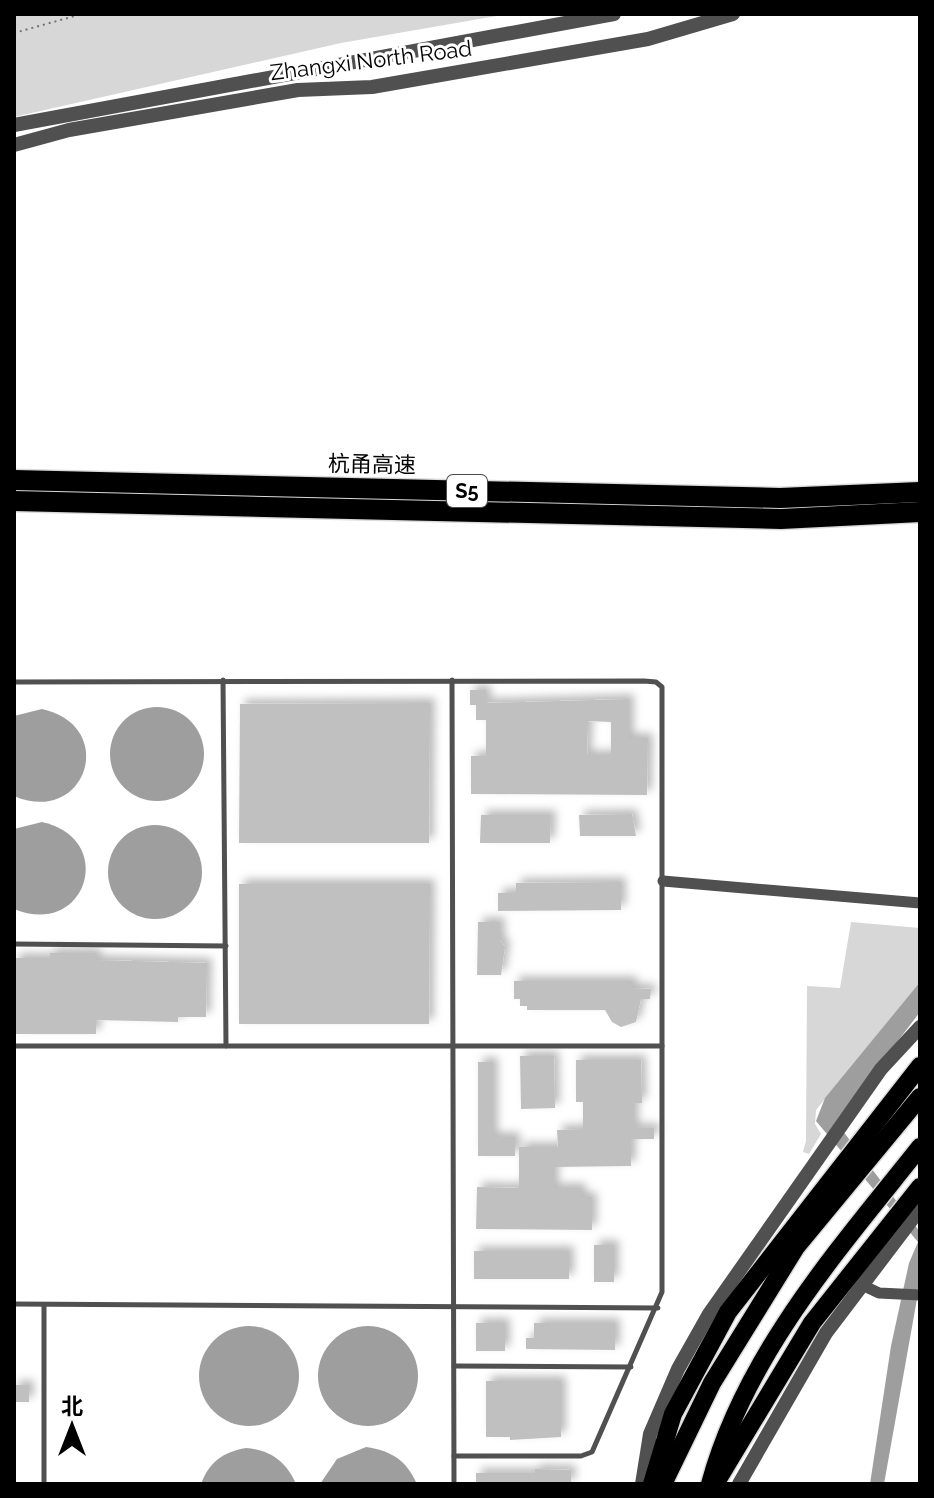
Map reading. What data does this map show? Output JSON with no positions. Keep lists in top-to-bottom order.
{
  "streets": {
    "highway": ["杭甬高速", "S5"],
    "street": ["Zhangxi North Road"]
  },
  "north": "top"
}
